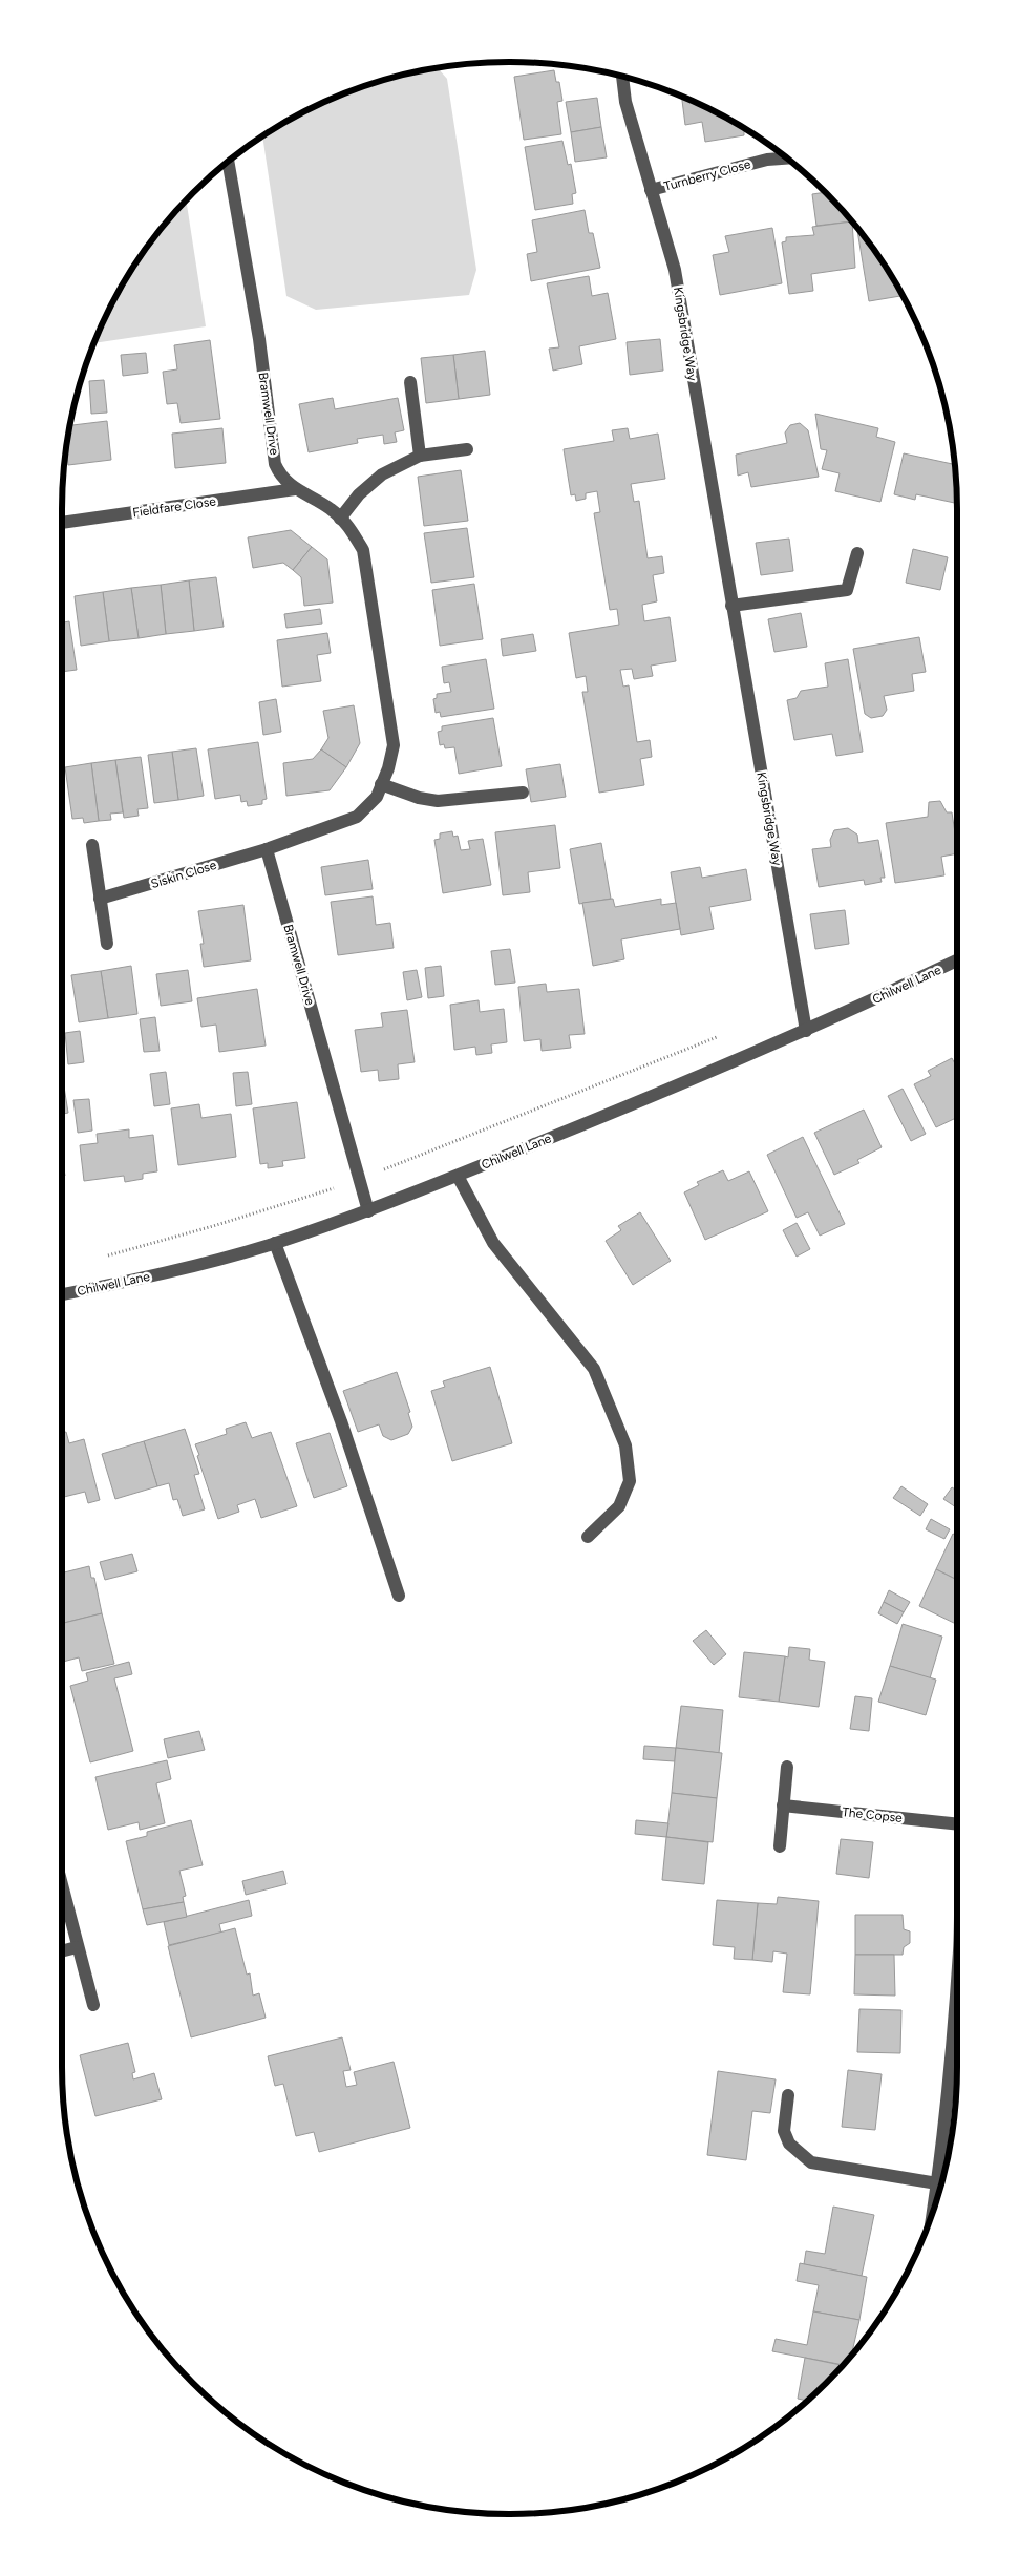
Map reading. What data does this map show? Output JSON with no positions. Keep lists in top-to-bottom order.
{
  "streets": {
    "street": [
      "Turnberry Close",
      "Kingsbridge Way",
      "Bramwell Drive",
      "Fieldfare Close",
      "Siskin Close",
      "Chilwell Lane",
      "The Copse"
    ]
  },
  "crossings": [
    ["Turnberry Close", "Kingsbridge Way"],
    ["Kingsbridge Way", "Chilwell Lane"],
    ["Bramwell Drive", "Fieldfare Close"],
    ["Bramwell Drive", "Siskin Close"],
    ["Bramwell Drive", "Chilwell Lane"]
  ]
}
